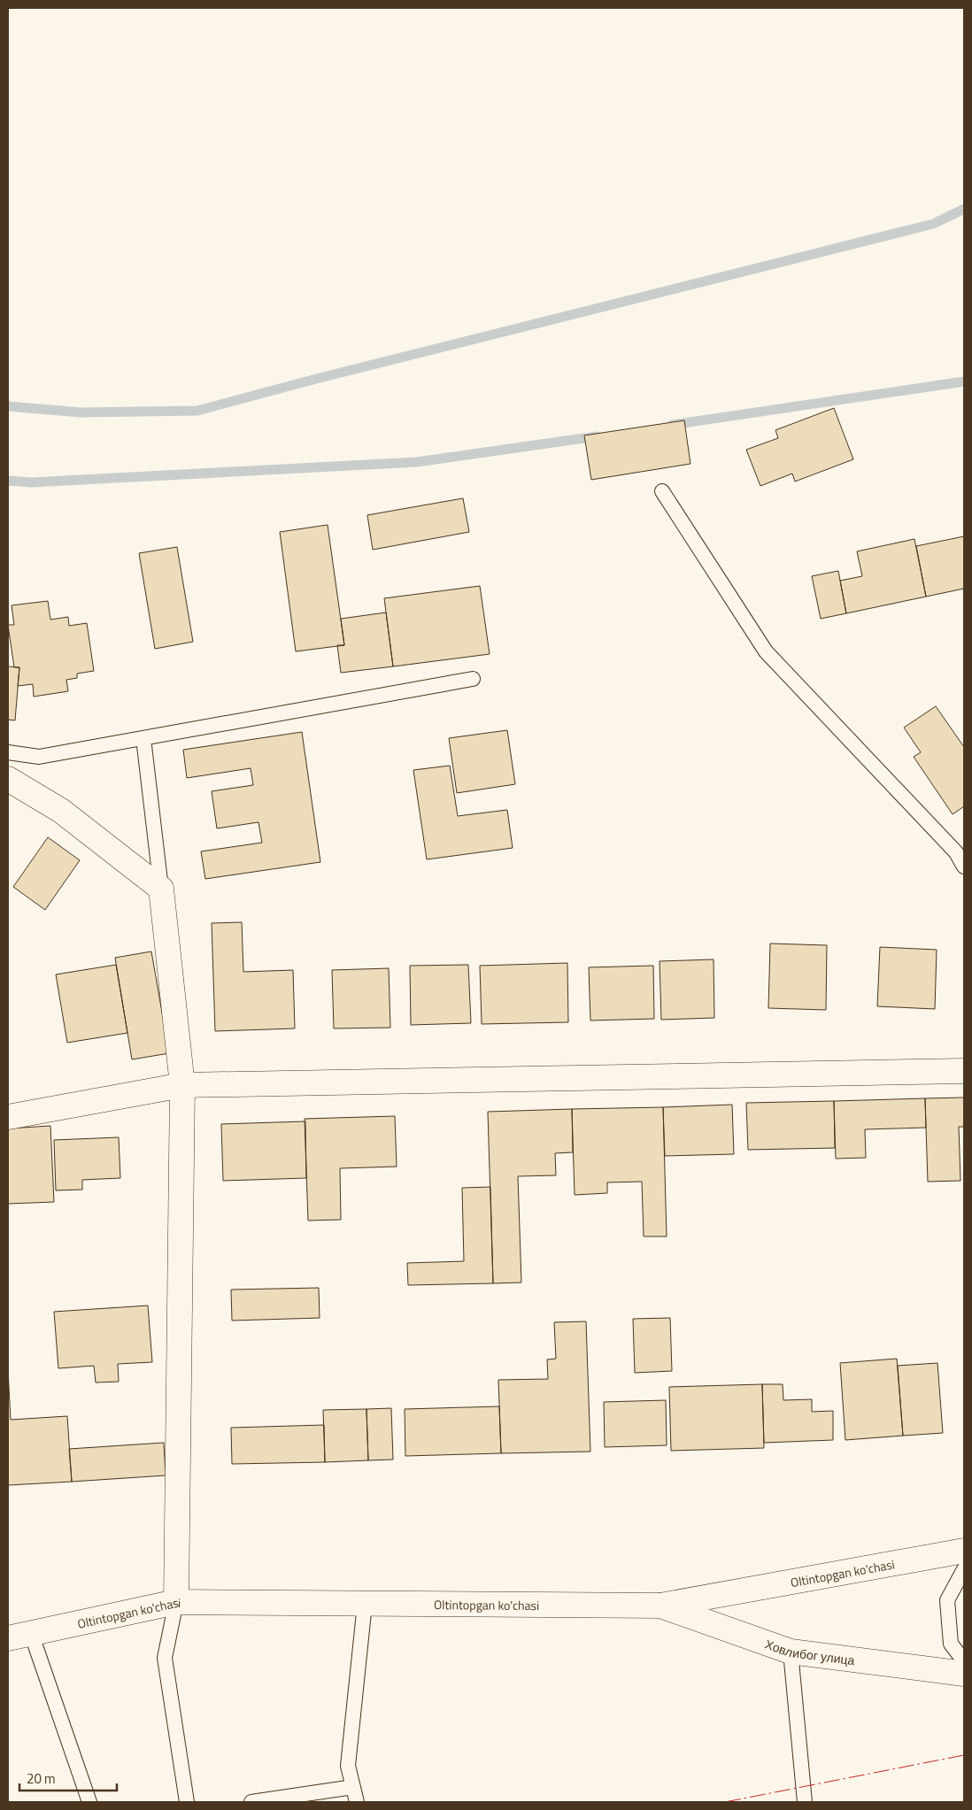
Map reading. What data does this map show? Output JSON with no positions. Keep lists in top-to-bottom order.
{
  "streets": {
    "street": ["Oltintopgan ko'chasi", "Ховлибог улица"]
  },
  "crossings": [
    ["Oltintopgan ko'chasi", "Ховлибог улица"]
  ],
  "scale_bar": "20 m"
}
